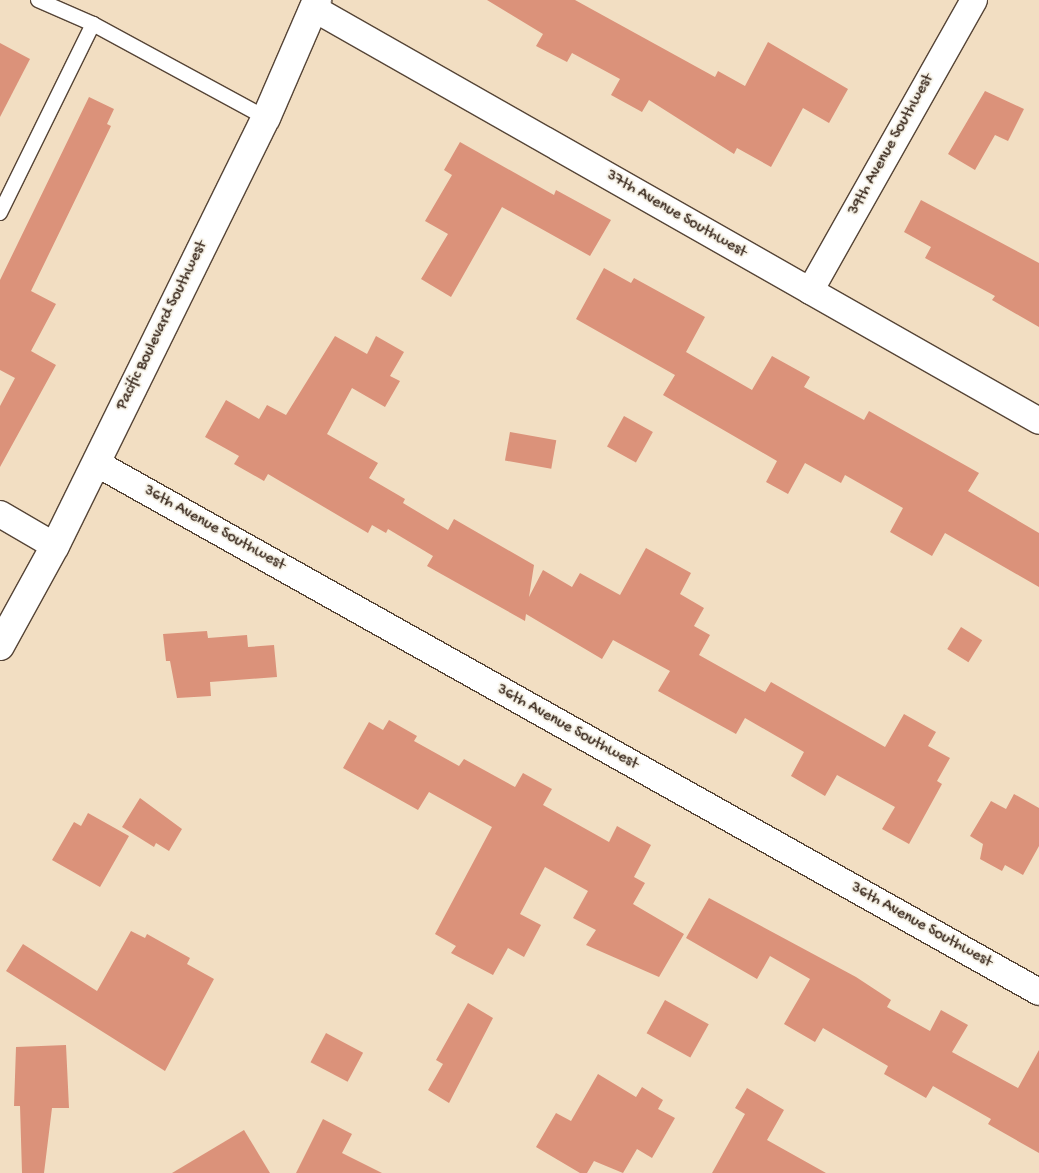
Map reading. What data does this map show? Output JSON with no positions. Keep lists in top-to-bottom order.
{
  "streets": {
    "main road": ["Pacific Boulevard Southwest"],
    "street": ["39th Avenue Southwest", "37th Avenue Southwest", "36th Avenue Southwest"]
  },
  "crossings": [
    ["39th Avenue Southwest", "37th Avenue Southwest"],
    ["37th Avenue Southwest", "Pacific Boulevard Southwest"],
    ["Pacific Boulevard Southwest", "36th Avenue Southwest"]
  ]
}
